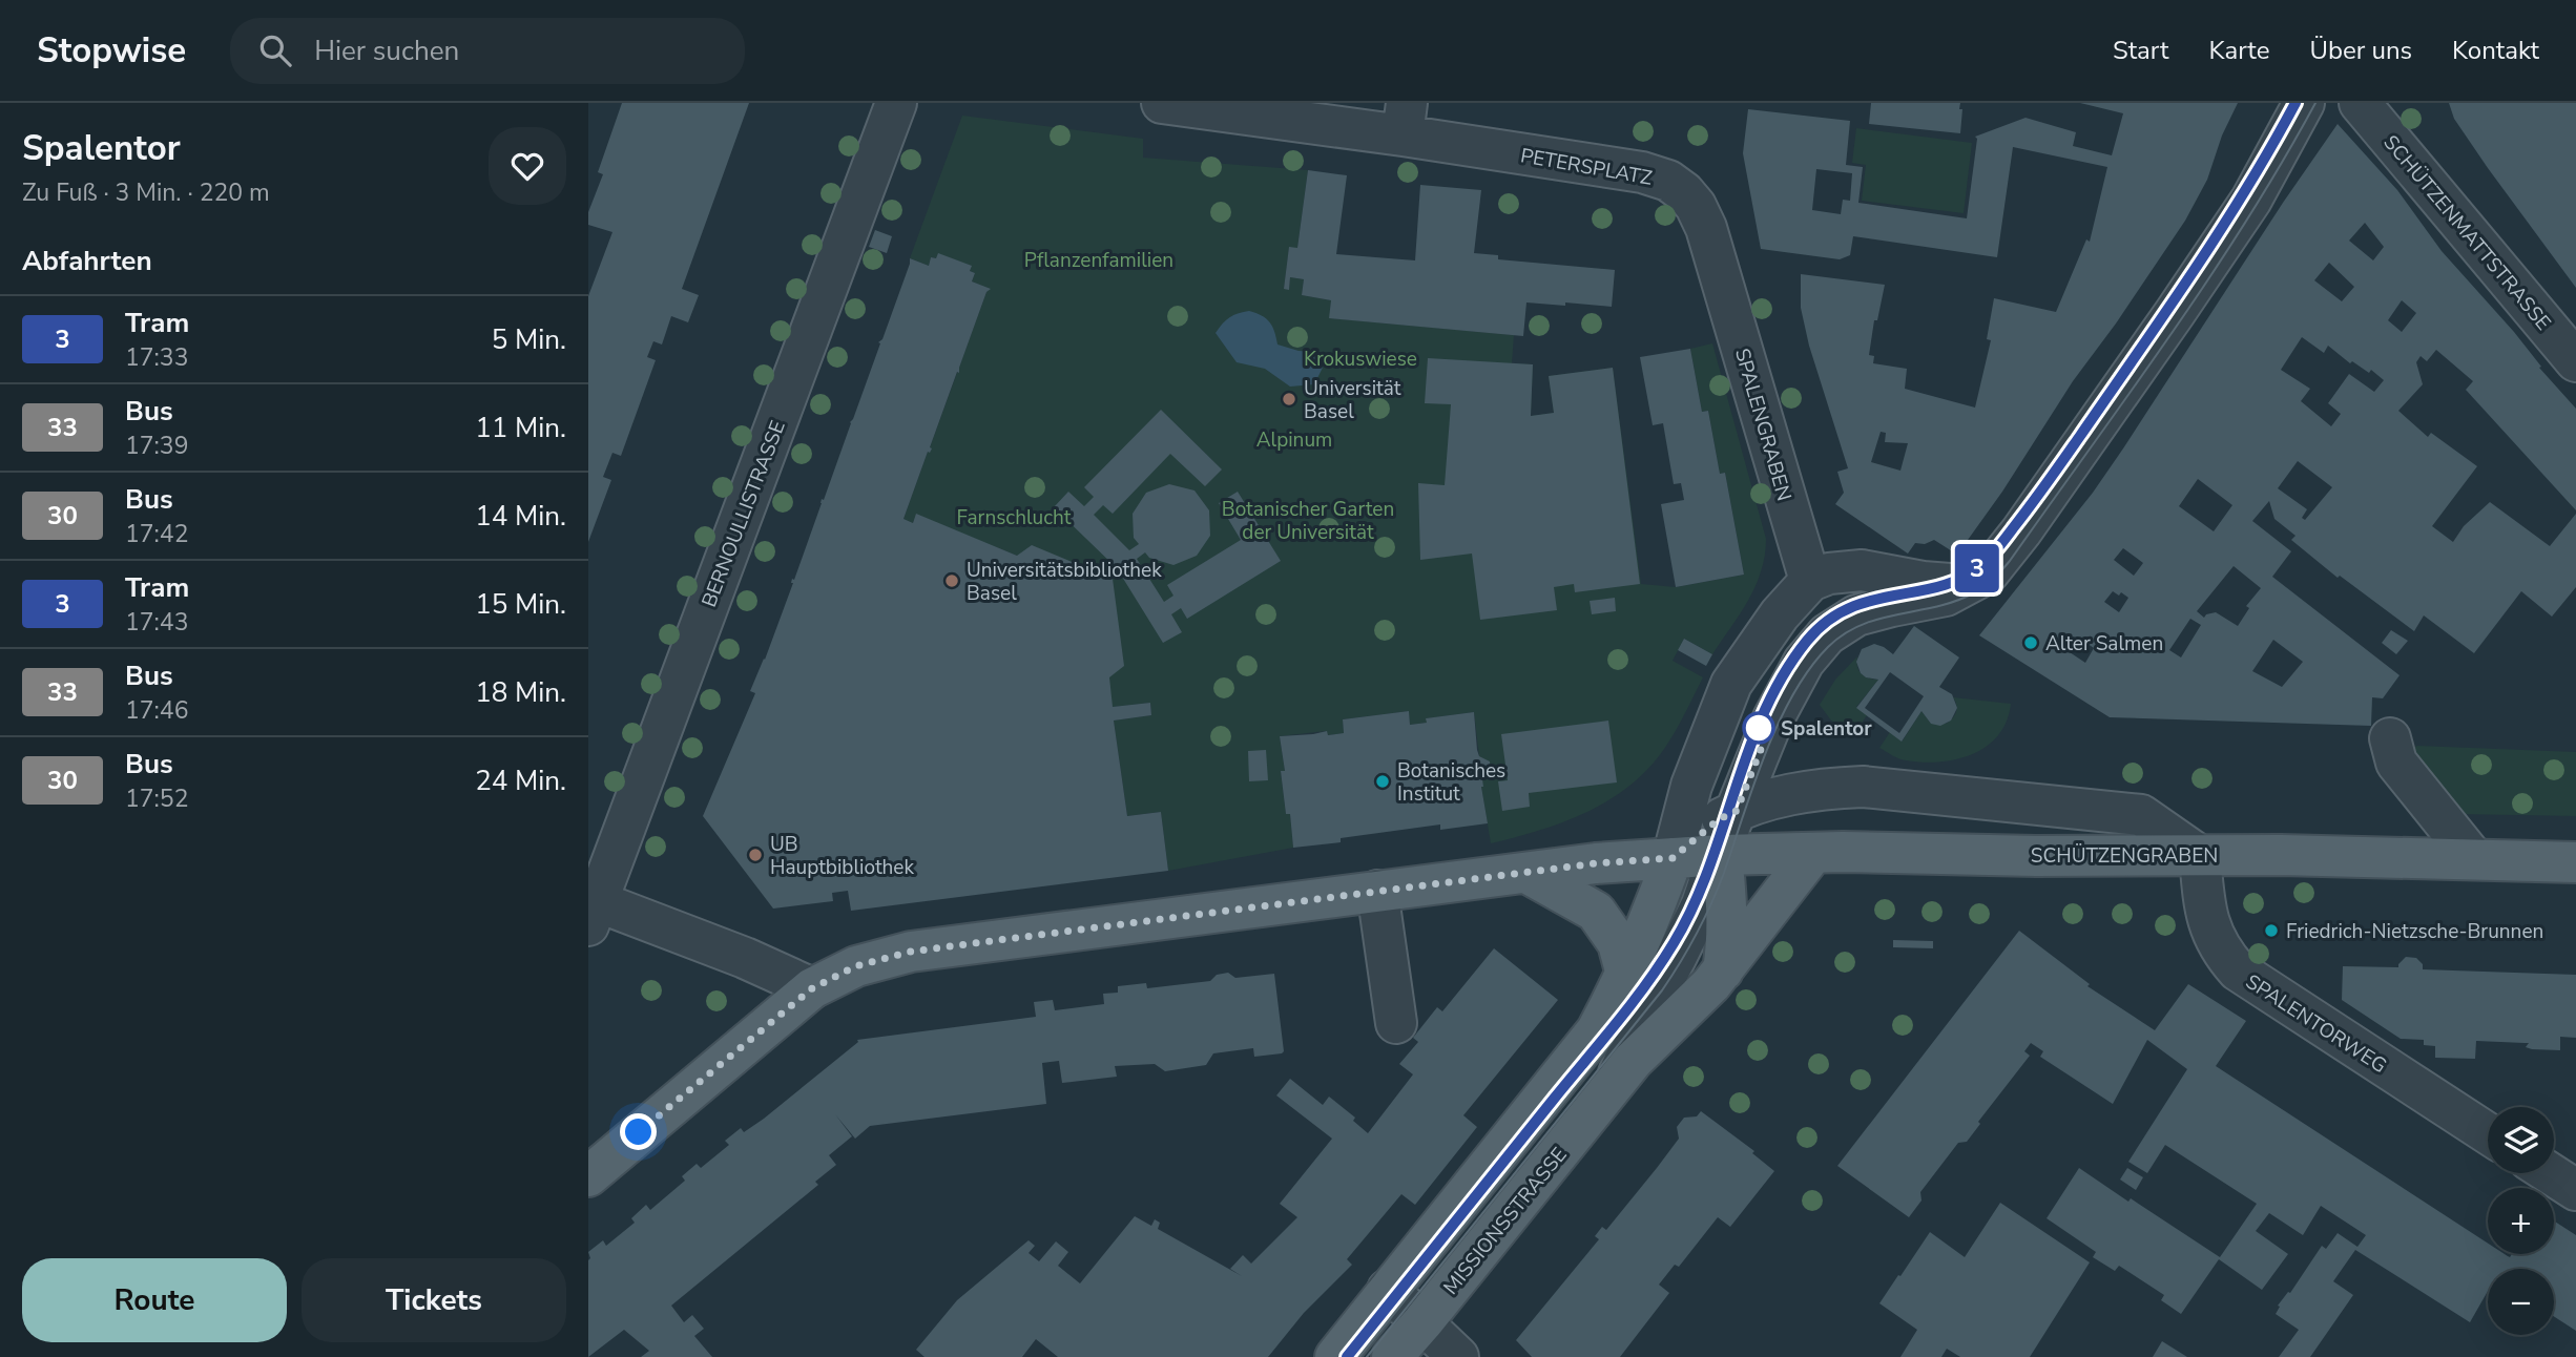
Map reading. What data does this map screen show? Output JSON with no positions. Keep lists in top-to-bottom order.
{
  "streets": {
    "main road": ["SCHÜTZENGRABEN", "MISSIONSSTRASSE"],
    "street": [
      "PETERSPLATZ",
      "SCHÜTZENMATTSTRASSE",
      "SPALENGRABEN",
      "BERNOULLISTRASSE",
      "SPALENTORWEG"
    ]
  },
  "crossings": [
    ["PETERSPLATZ", "SPALENGRABEN"],
    ["SCHÜTZENGRABEN", "SPALENTORWEG"],
    ["SCHÜTZENGRABEN", "MISSIONSSTRASSE"]
  ],
  "parks": [
    "Pflanzenfamilien",
    "Krokuswiese",
    "Alpinum",
    "Botanischer Garten der Universität",
    "Farnschlucht"
  ],
  "places": [
    "Universität Basel",
    "Universitätsbibliothek Basel",
    "Alter Salmen",
    "Spalentor",
    "Botanisches Institut",
    "UB Hauptbibliothek",
    "Friedrich-Nietzsche-Brunnen"
  ],
  "lines": ["tram line 3"],
  "page": {
    "header": "Stopwise",
    "search": "Hier suchen",
    "nav": [
      "Start",
      "Karte",
      "Über uns",
      "Kontakt"
    ],
    "heading": [
      ["Spalentor", "Zu Fuß · 3 Min. · 220 m"],
      "Abfahrten"
    ],
    "on_map": "3",
    "list": [
      {
        "mark": "3",
        "name": "Tram",
        "note": "17:33",
        "value": "5 Min."
      },
      {
        "mark": "33",
        "name": "Bus",
        "note": "17:39",
        "value": "11 Min."
      },
      {
        "mark": "30",
        "name": "Bus",
        "note": "17:42",
        "value": "14 Min."
      },
      {
        "mark": "3",
        "name": "Tram",
        "note": "17:43",
        "value": "15 Min."
      },
      {
        "mark": "33",
        "name": "Bus",
        "note": "17:46",
        "value": "18 Min."
      },
      {
        "mark": "30",
        "name": "Bus",
        "note": "17:52",
        "value": "24 Min."
      }
    ],
    "map_buttons": ["+", "−"],
    "buttons": ["Route", "Tickets"]
  }
}
